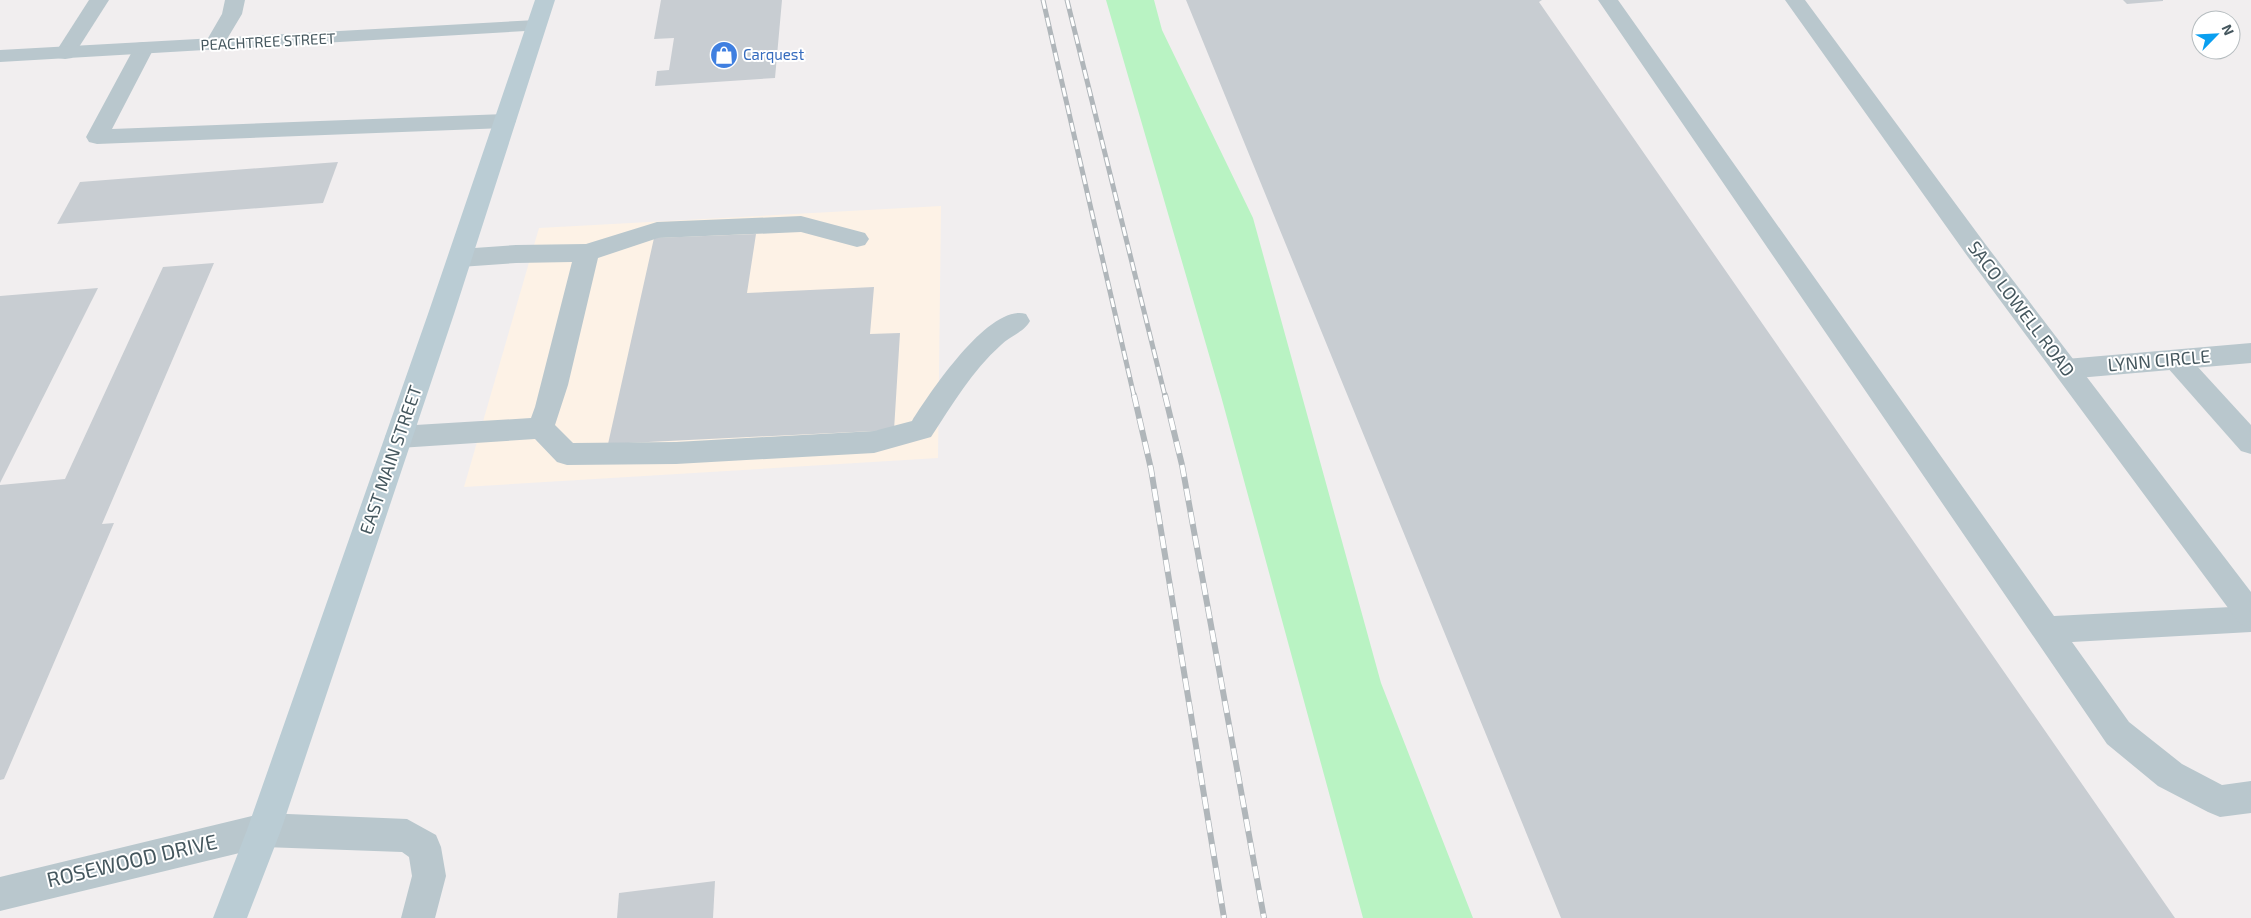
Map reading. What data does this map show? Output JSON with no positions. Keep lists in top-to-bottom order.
{
  "streets": {
    "main road": ["EAST MAIN STREET"],
    "street": [
      "PEACHTREE STREET",
      "SACO LOWELL ROAD",
      "LYNN CIRCLE",
      "ROSEWOOD DRIVE"
    ]
  },
  "crossings": [
    ["PEACHTREE STREET", "EAST MAIN STREET"],
    ["SACO LOWELL ROAD", "LYNN CIRCLE"],
    ["EAST MAIN STREET", "ROSEWOOD DRIVE"]
  ],
  "places": {
    "shop": ["Carquest"]
  },
  "north": "top right"
}
